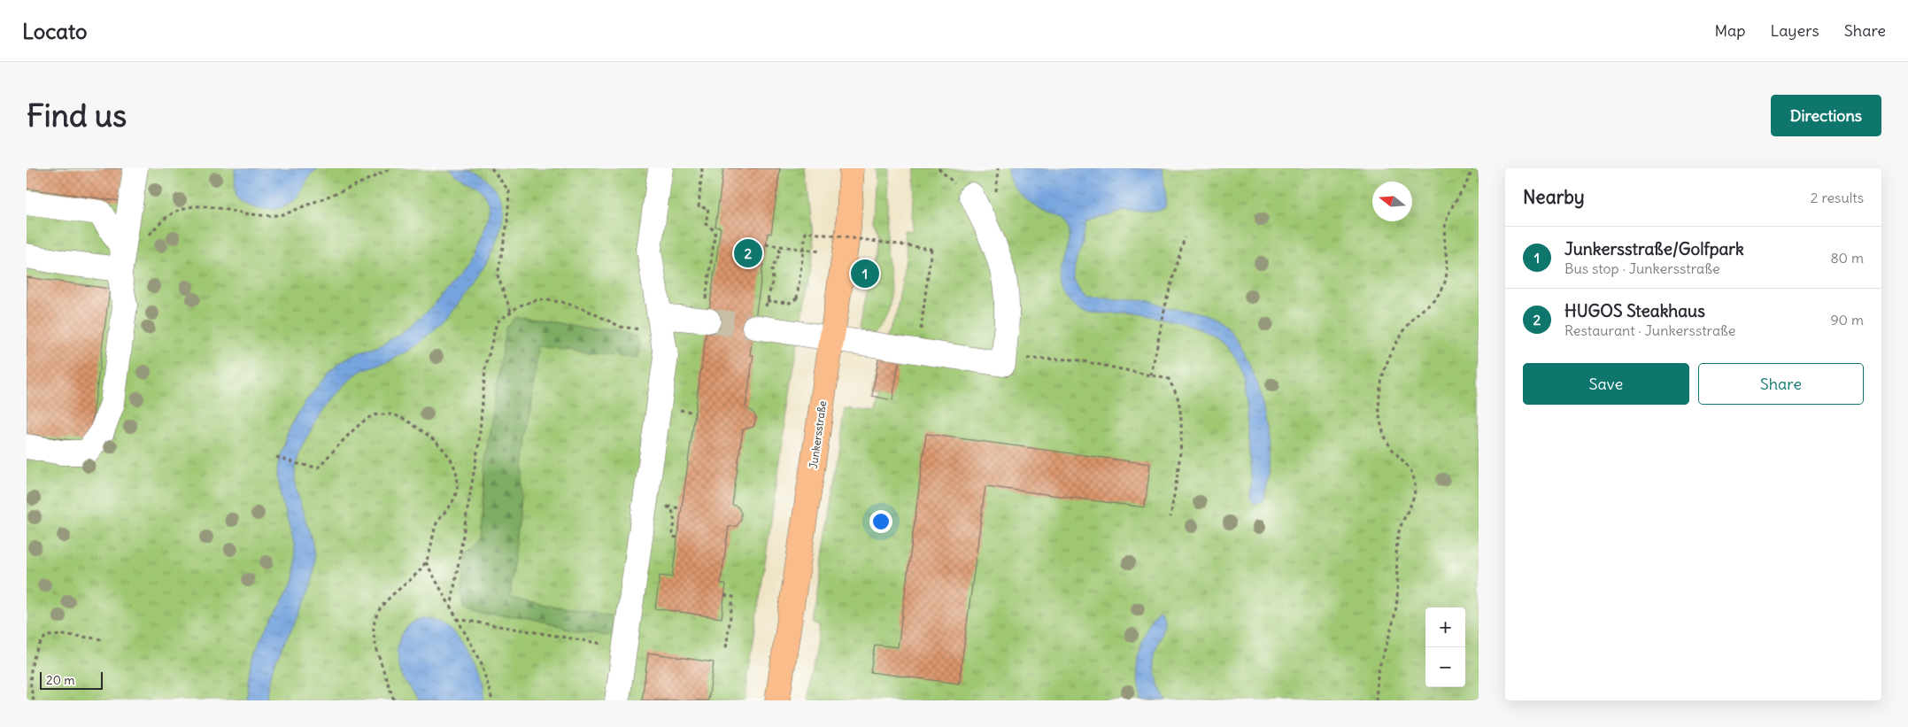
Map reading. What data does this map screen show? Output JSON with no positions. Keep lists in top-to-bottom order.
{
  "streets": {
    "main road": ["Junkersstraße"]
  },
  "scale_bar": "20 m",
  "north": "left",
  "page": {
    "header": "Locato",
    "nav": ["Map", "Layers", "Share"],
    "buttons": [
      "Directions",
      ["Save", "Share"]
    ],
    "title": "Find us",
    "heading": ["Nearby", "2 results"],
    "list": [
      {
        "mark": "1",
        "name": "Junkersstraße/Golfpark",
        "note": "Bus stop · Junkersstraße",
        "value": "80 m"
      },
      {
        "mark": "2",
        "name": "HUGOS Steakhaus",
        "note": "Restaurant · Junkersstraße",
        "value": "90 m"
      }
    ],
    "pins": ["2", "1"],
    "map_buttons": ["+", "−"],
    "scale": "20 m"
  }
}
